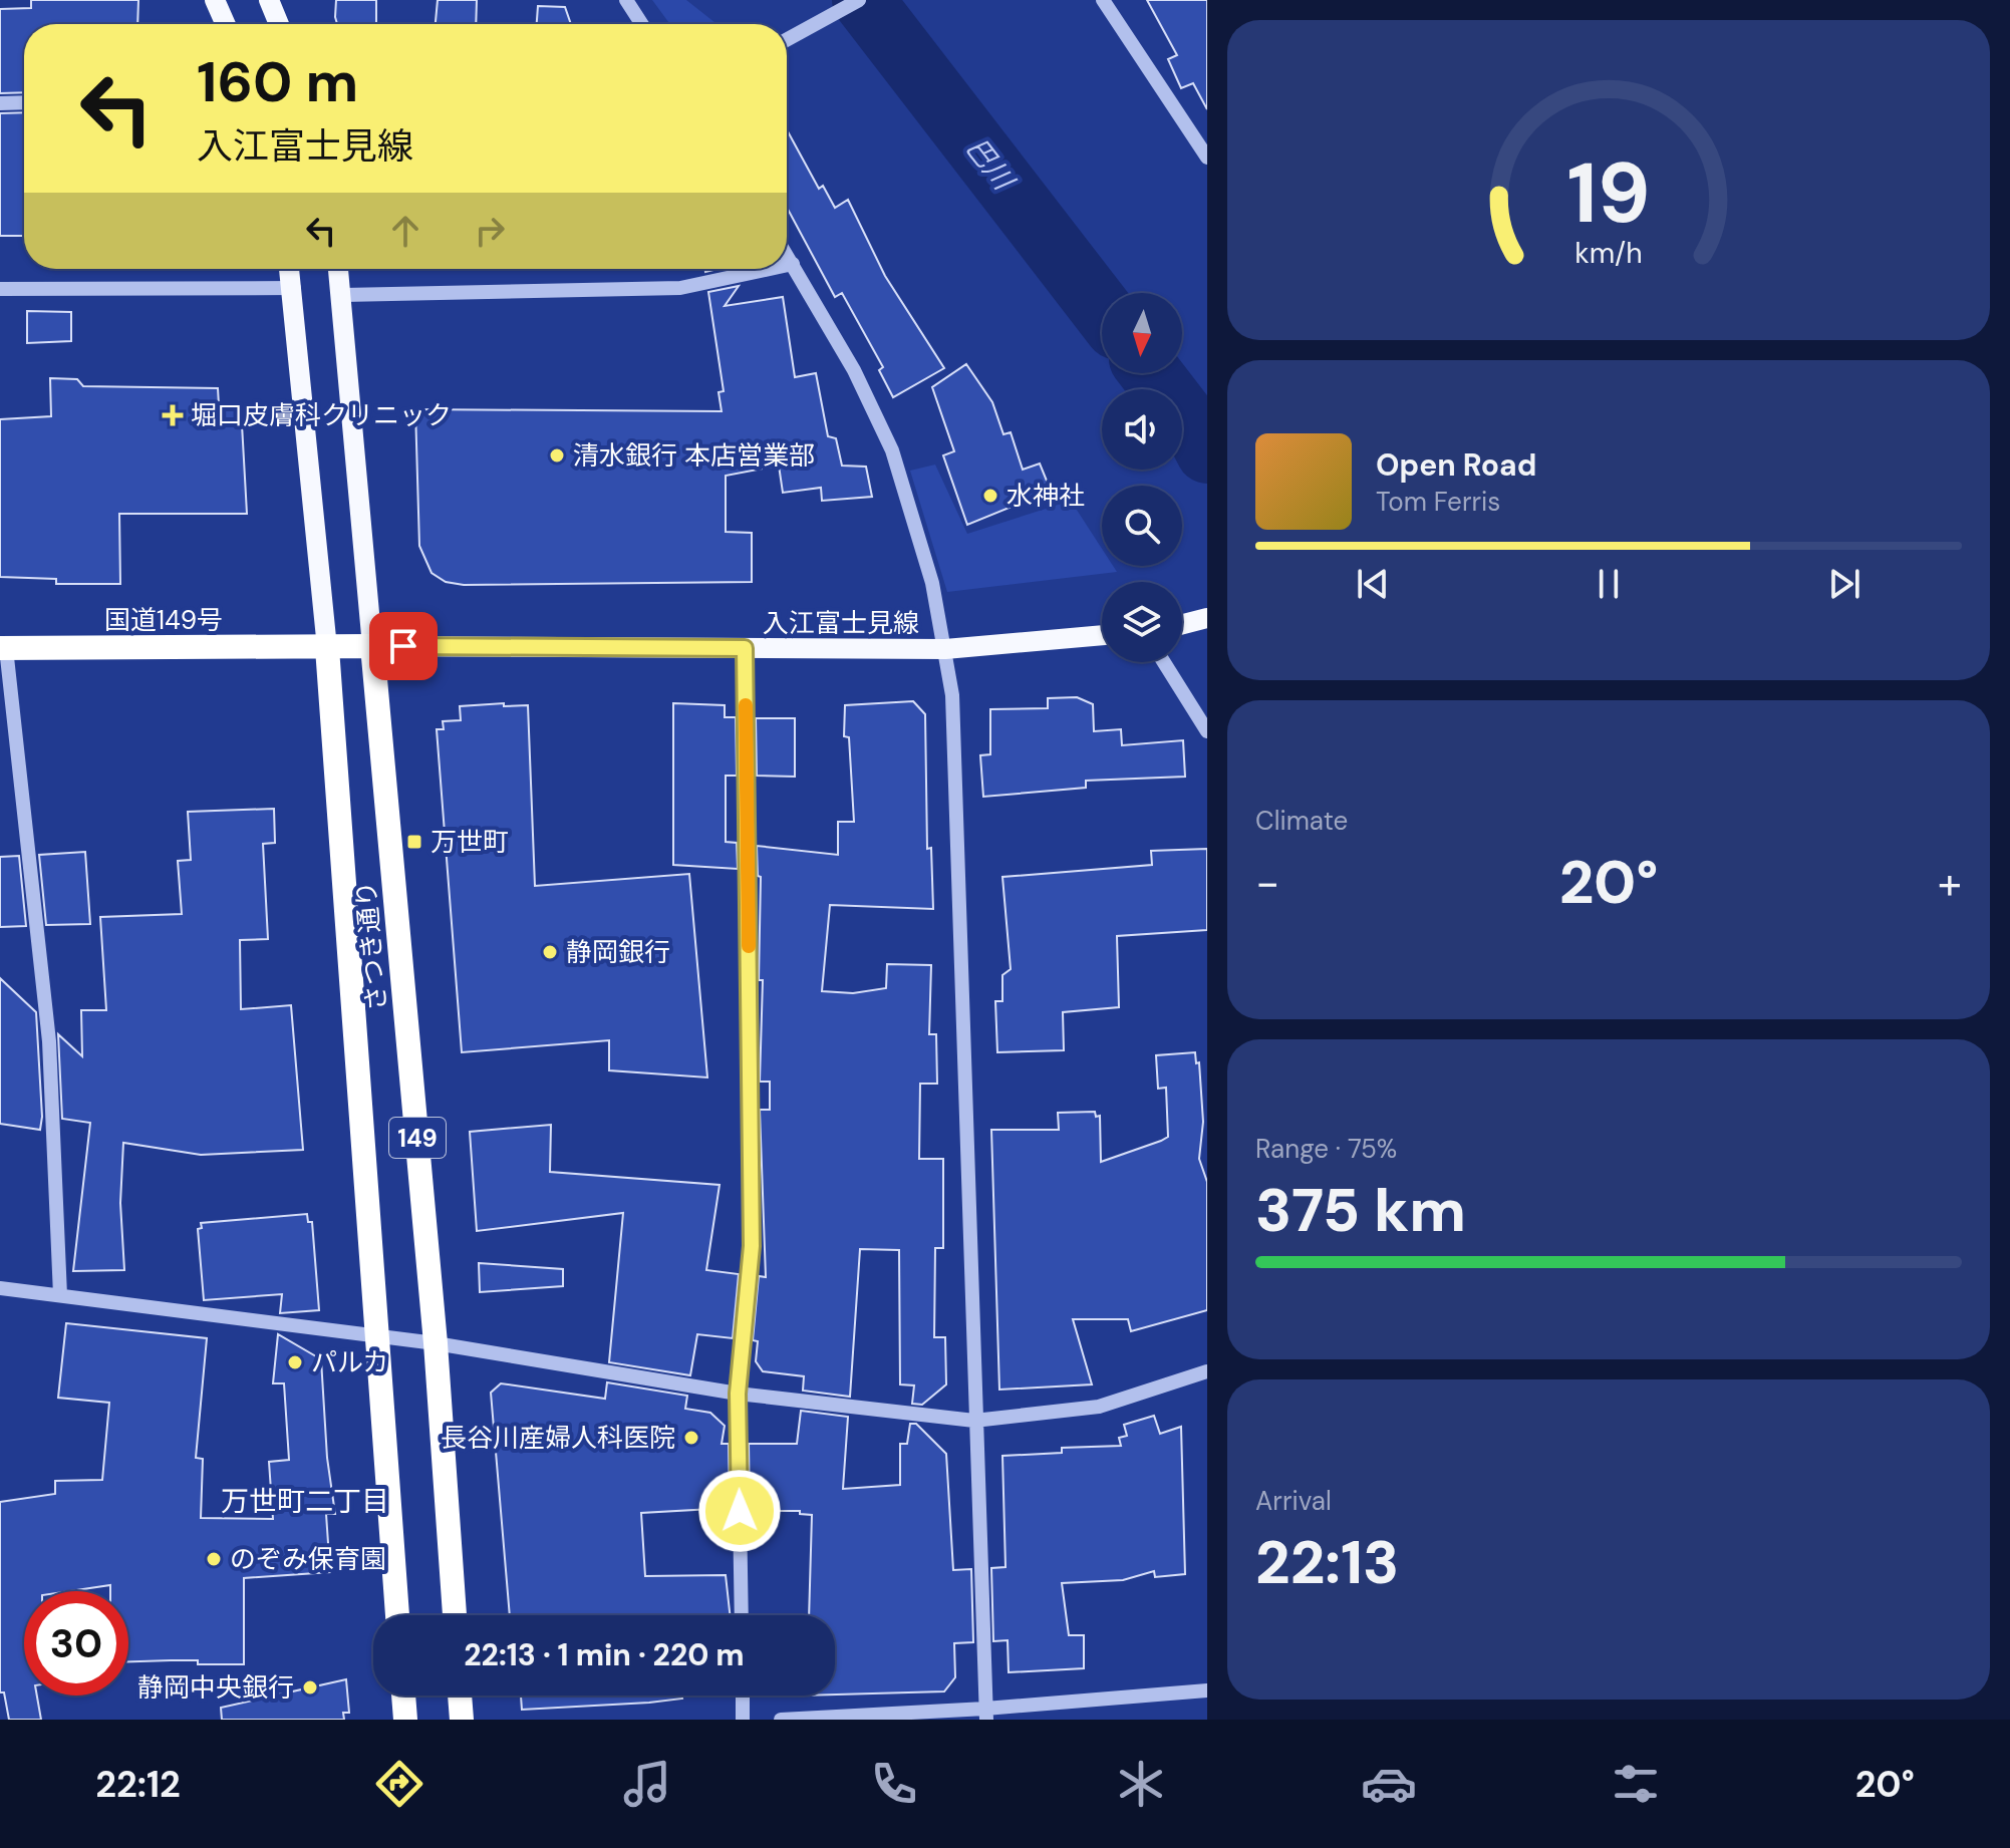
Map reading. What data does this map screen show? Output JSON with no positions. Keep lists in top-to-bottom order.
{
  "streets": {
    "highway": ["国道149号", "さつき通り", "149"],
    "main road": ["入江富士見線"]
  },
  "crossings": [
    ["国道149号", "入江富士見線"],
    ["国道149号", "さつき通り"],
    ["入江富士見線", "さつき通り"]
  ],
  "districts": ["万世町二丁目"],
  "water": ["巴川"],
  "places": {
    "health": ["堀口皮膚科クリニック"],
    "other": [
      "清水銀行 本店営業部",
      "水神社",
      "静岡銀行",
      "パルカ",
      "長谷川産婦人科医院",
      "のぞみ保育園",
      "静岡中央銀行"
    ],
    "transit": ["万世町"]
  },
  "north": "bottom",
  "page": {
    "turn": ["160 m", "入江富士見線"],
    "song": ["Open Road", "Tom Ferris"],
    "tile": [
      "Climate",
      ["Range · 75%", "375 km"],
      ["Arrival", "22:13"]
    ],
    "heat": ["−", "20°", "+"],
    "limit": "30",
    "trip": "22:13 · 1 min · 220 m",
    "tabs": ["22:12", "20°"],
    "gauge": ["19", "km/h"]
  }
}
